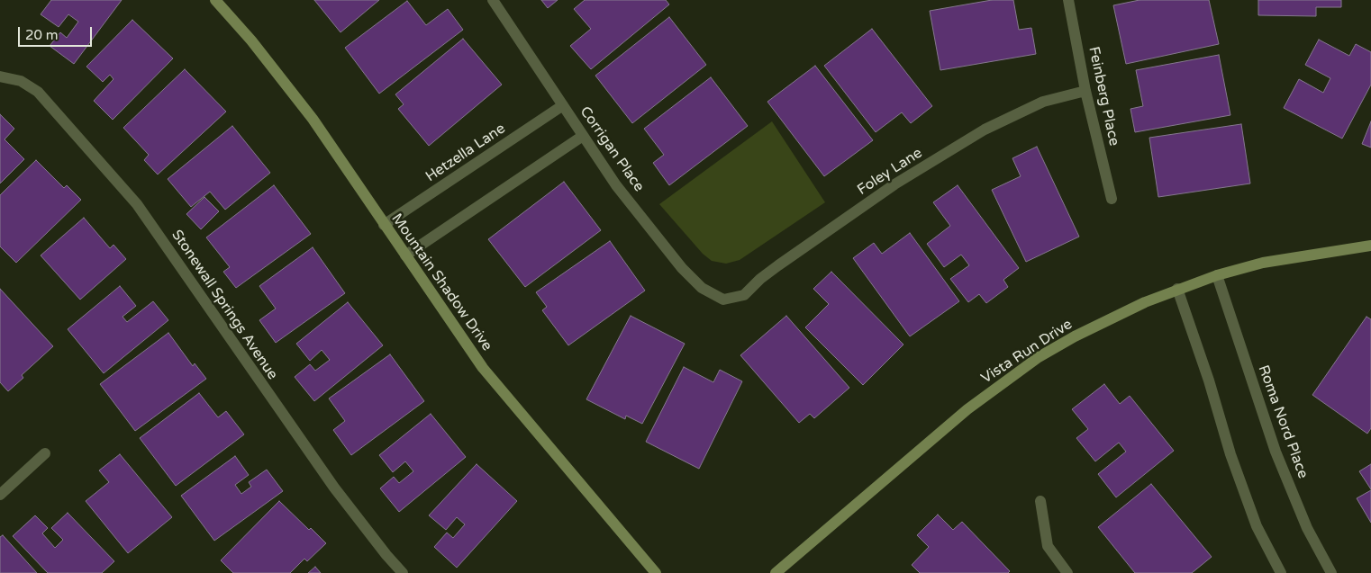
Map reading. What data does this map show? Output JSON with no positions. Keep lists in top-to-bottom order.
{
  "streets": {
    "street": [
      "Feinberg Place",
      "Corrigan Place",
      "Hetzella Lane",
      "Foley Lane",
      "Mountain Shadow Drive",
      "Stonewall Springs Avenue",
      "Vista Run Drive",
      "Roma Nord Place"
    ]
  },
  "crossings": [
    ["Feinberg Place", "Foley Lane"],
    ["Corrigan Place", "Hetzella Lane"],
    ["Corrigan Place", "Foley Lane"],
    ["Hetzella Lane", "Mountain Shadow Drive"],
    ["Vista Run Drive", "Roma Nord Place"]
  ],
  "scale_bar": "20 m"
}
